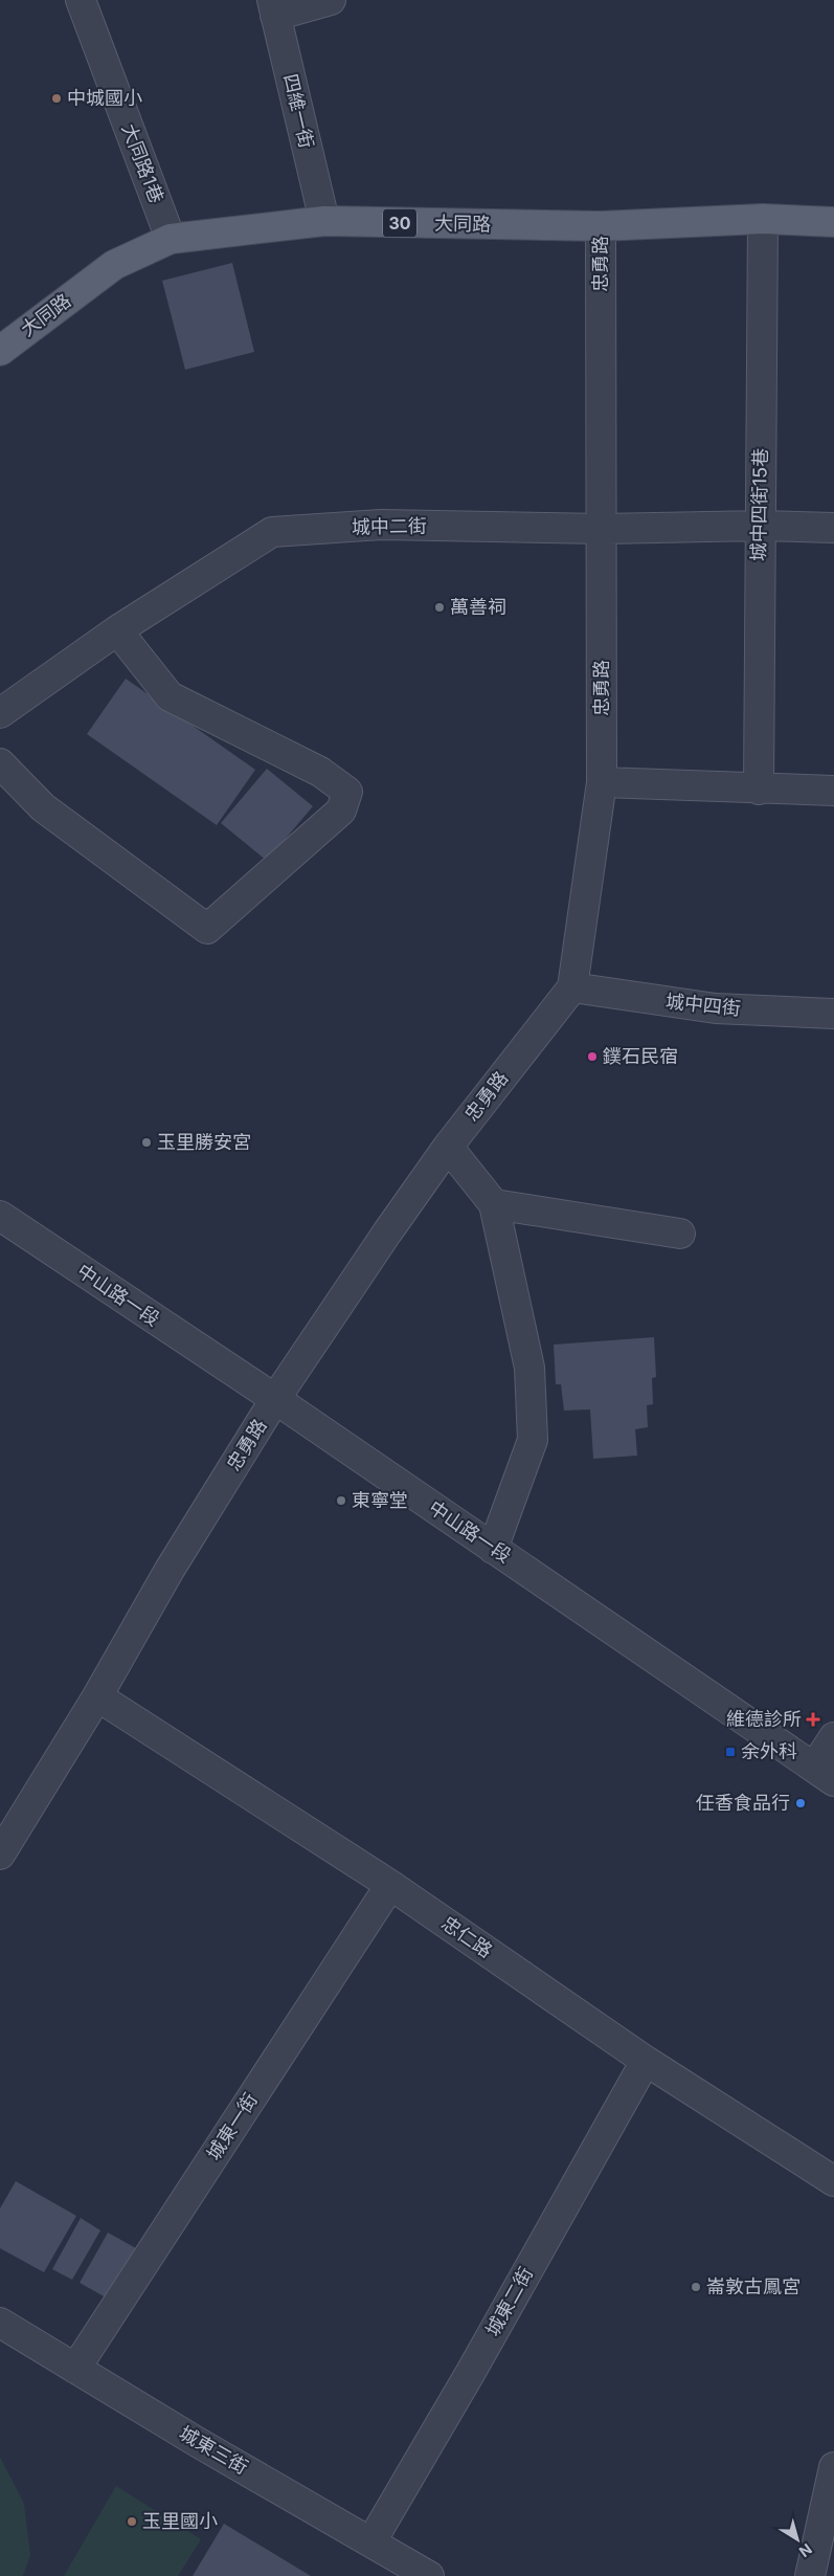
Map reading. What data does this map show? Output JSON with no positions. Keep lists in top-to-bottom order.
{
  "streets": {
    "main road": ["30", "大同路"],
    "street": [
      "四維一街",
      "大同路1巷",
      "忠勇路",
      "城中四街15巷",
      "城中二街",
      "城中四街",
      "中山路一段",
      "忠仁路",
      "城東一街",
      "城東二街",
      "城東三街"
    ]
  },
  "crossings": [
    ["四維一街", "大同路"],
    ["大同路1巷", "大同路"],
    ["大同路", "忠勇路"],
    ["大同路", "城中四街15巷"],
    ["忠勇路", "城中二街"],
    ["忠勇路", "城中四街"],
    ["忠勇路", "中山路一段"],
    ["忠勇路", "忠仁路"],
    ["城中四街15巷", "城中二街"],
    ["忠仁路", "城東一街"],
    ["忠仁路", "城東二街"],
    ["城東一街", "城東三街"],
    ["城東二街", "城東三街"]
  ],
  "places": {
    "other": [
      "中城國小",
      "萬善祠",
      "鏷石民宿",
      "玉里勝安宮",
      "東寧堂",
      "任香食品行",
      "崙敦古鳳宮",
      "玉里國小"
    ],
    "health": ["維德診所"],
    "transit": ["余外科"]
  },
  "north": "bottom right"
}
